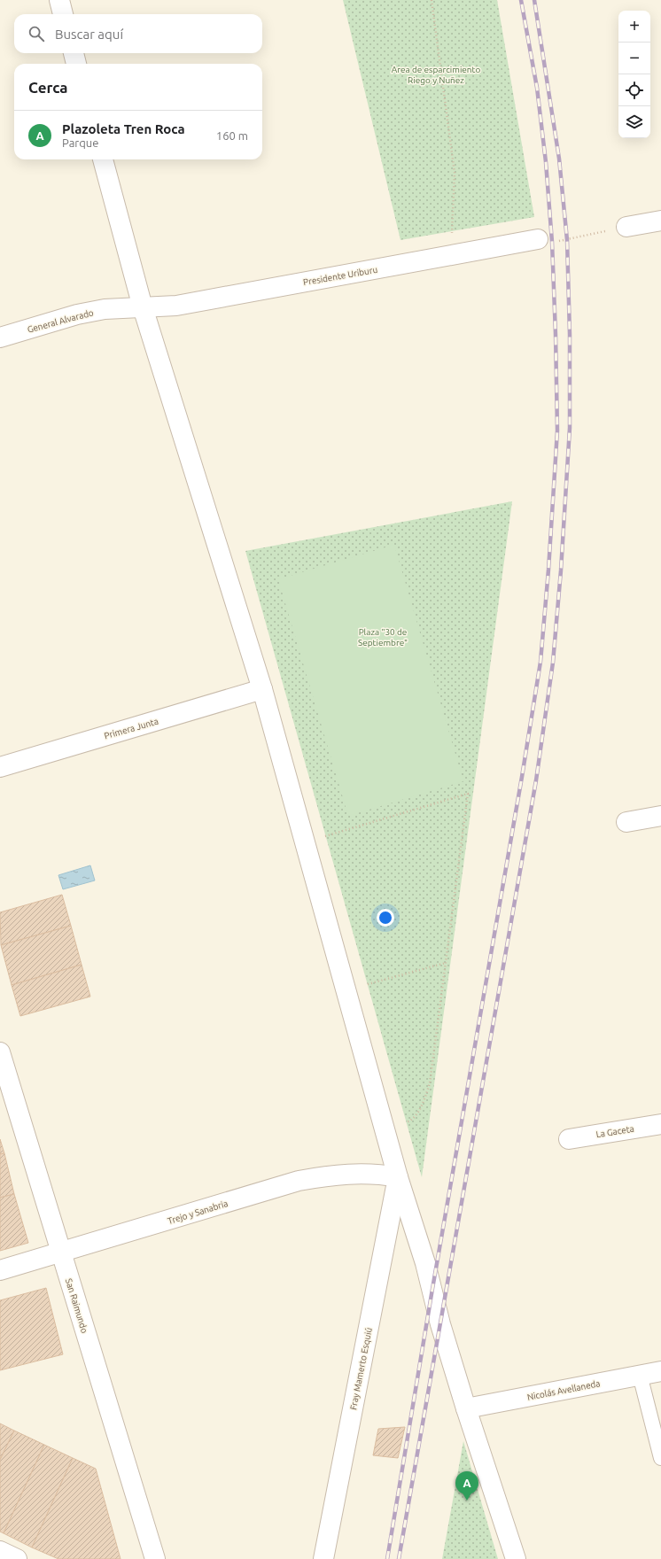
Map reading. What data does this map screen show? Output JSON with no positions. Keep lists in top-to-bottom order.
{
  "streets": {
    "street": [
      "Presidente Uriburu",
      "General Alvarado",
      "Primera Junta",
      "La Gaceta",
      "Trejo y Sanabria",
      "San Raimundo",
      "Fray Mamerto Esquiú",
      "Nicolás Avellaneda"
    ]
  },
  "crossings": [
    ["Presidente Uriburu", "General Alvarado"],
    ["Trejo y Sanabria", "San Raimundo"],
    ["Trejo y Sanabria", "Fray Mamerto Esquiú"]
  ],
  "parks": ["Area de esparcimiento Riego y Nuñez", "Plaza \"30 de Septiembre\""],
  "page": {
    "map_buttons": ["+", "−"],
    "search": "Buscar aquí",
    "heading": "Cerca",
    "list": [
      {
        "mark": "A",
        "name": "Plazoleta Tren Roca",
        "note": "Parque",
        "value": "160 m"
      }
    ],
    "pins": "A"
  }
}
